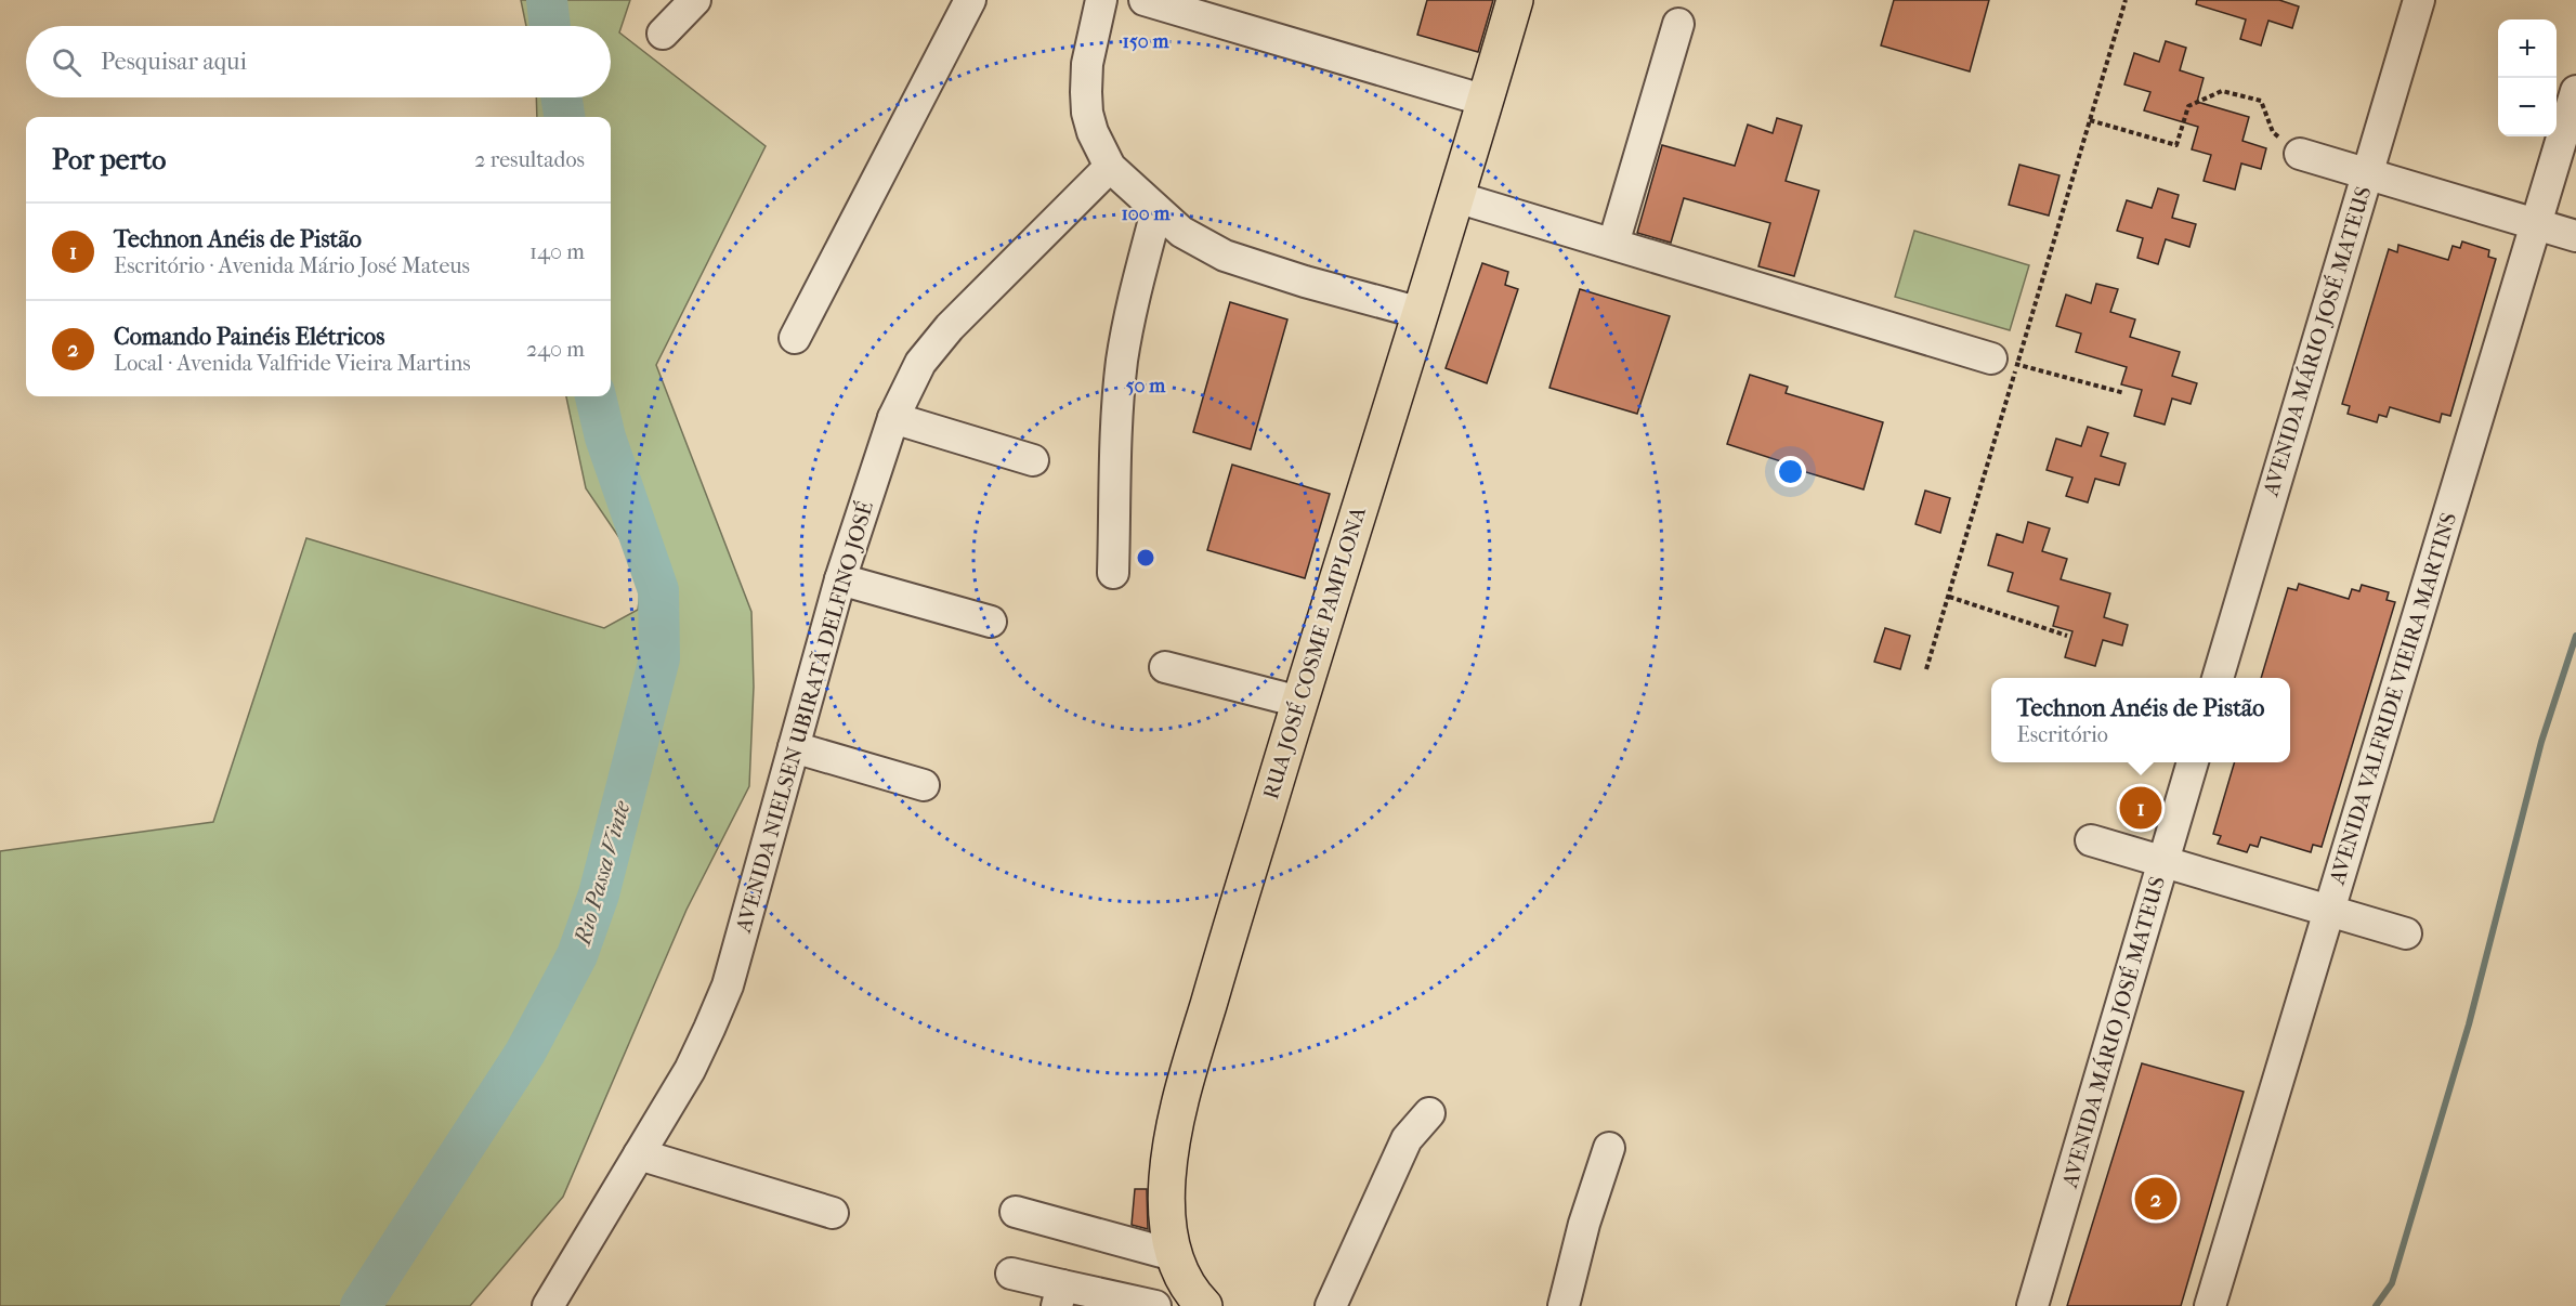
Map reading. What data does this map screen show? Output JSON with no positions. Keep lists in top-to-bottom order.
{
  "streets": {
    "main road": ["RUA JOSÉ COSME PAMPLONA"],
    "street": ["AVENIDA MÁRIO JOSÉ MATEUS", "AVENIDA VALFRIDE VIEIRA MARTINS", "AVENIDA NIELSEN UBIRATÃ DELFINO JOSÉ"]
  },
  "water": ["Rio Passa Vinte"],
  "page": {
    "map_buttons": ["+", "−"],
    "search": "Pesquisar aqui",
    "heading": ["Por perto", "2 resultados"],
    "list": [
      {
        "mark": "1",
        "name": "Technon Anéis de Pistão",
        "note": "Escritório · Avenida Mário José Mateus",
        "value": "140 m"
      },
      {
        "mark": "2",
        "name": "Comando Painéis Elétricos",
        "note": "Local · Avenida Valfride Vieira Martins",
        "value": "240 m"
      }
    ],
    "popup": ["Technon Anéis de Pistão", "Escritório"],
    "pins": ["1", "2"]
  },
  "rings": ["150 m", "100 m", "50 m"]
}
